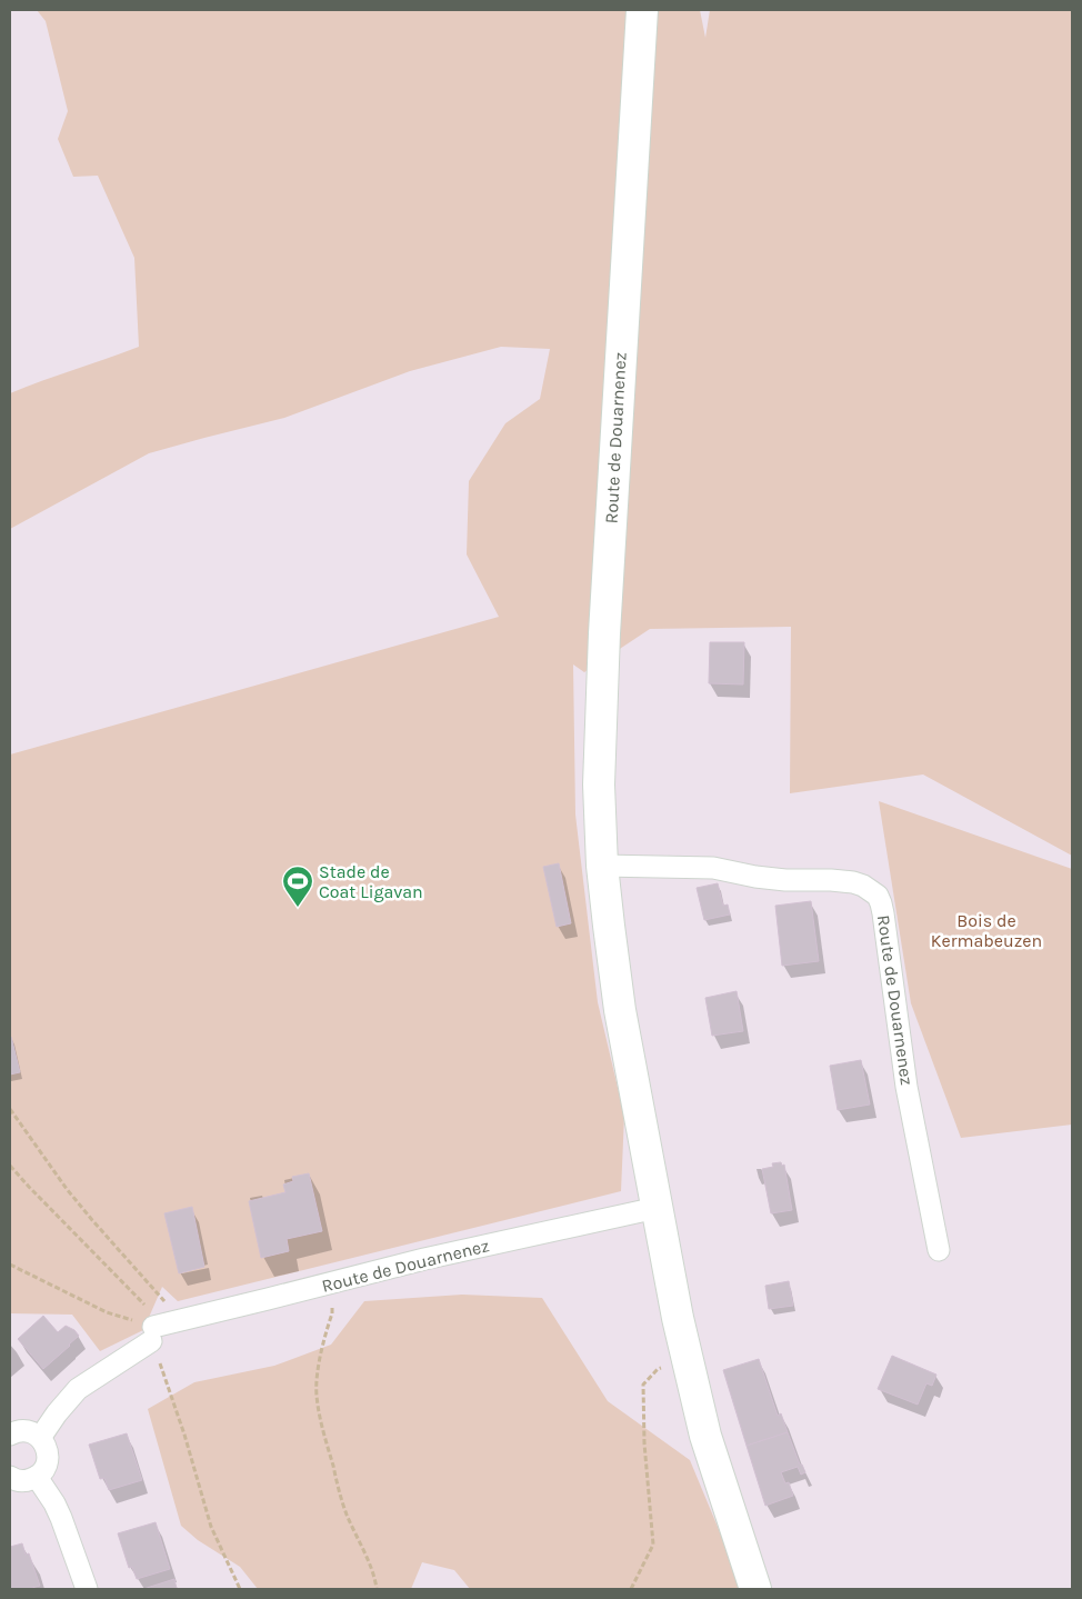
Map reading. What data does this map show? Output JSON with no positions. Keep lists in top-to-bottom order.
{
  "streets": {
    "main road": ["Route de Douarnenez"]
  },
  "parks": ["Bois de Kermabeuzen"],
  "places": {
    "sports": ["Stade de Coat Ligavan"]
  }
}
